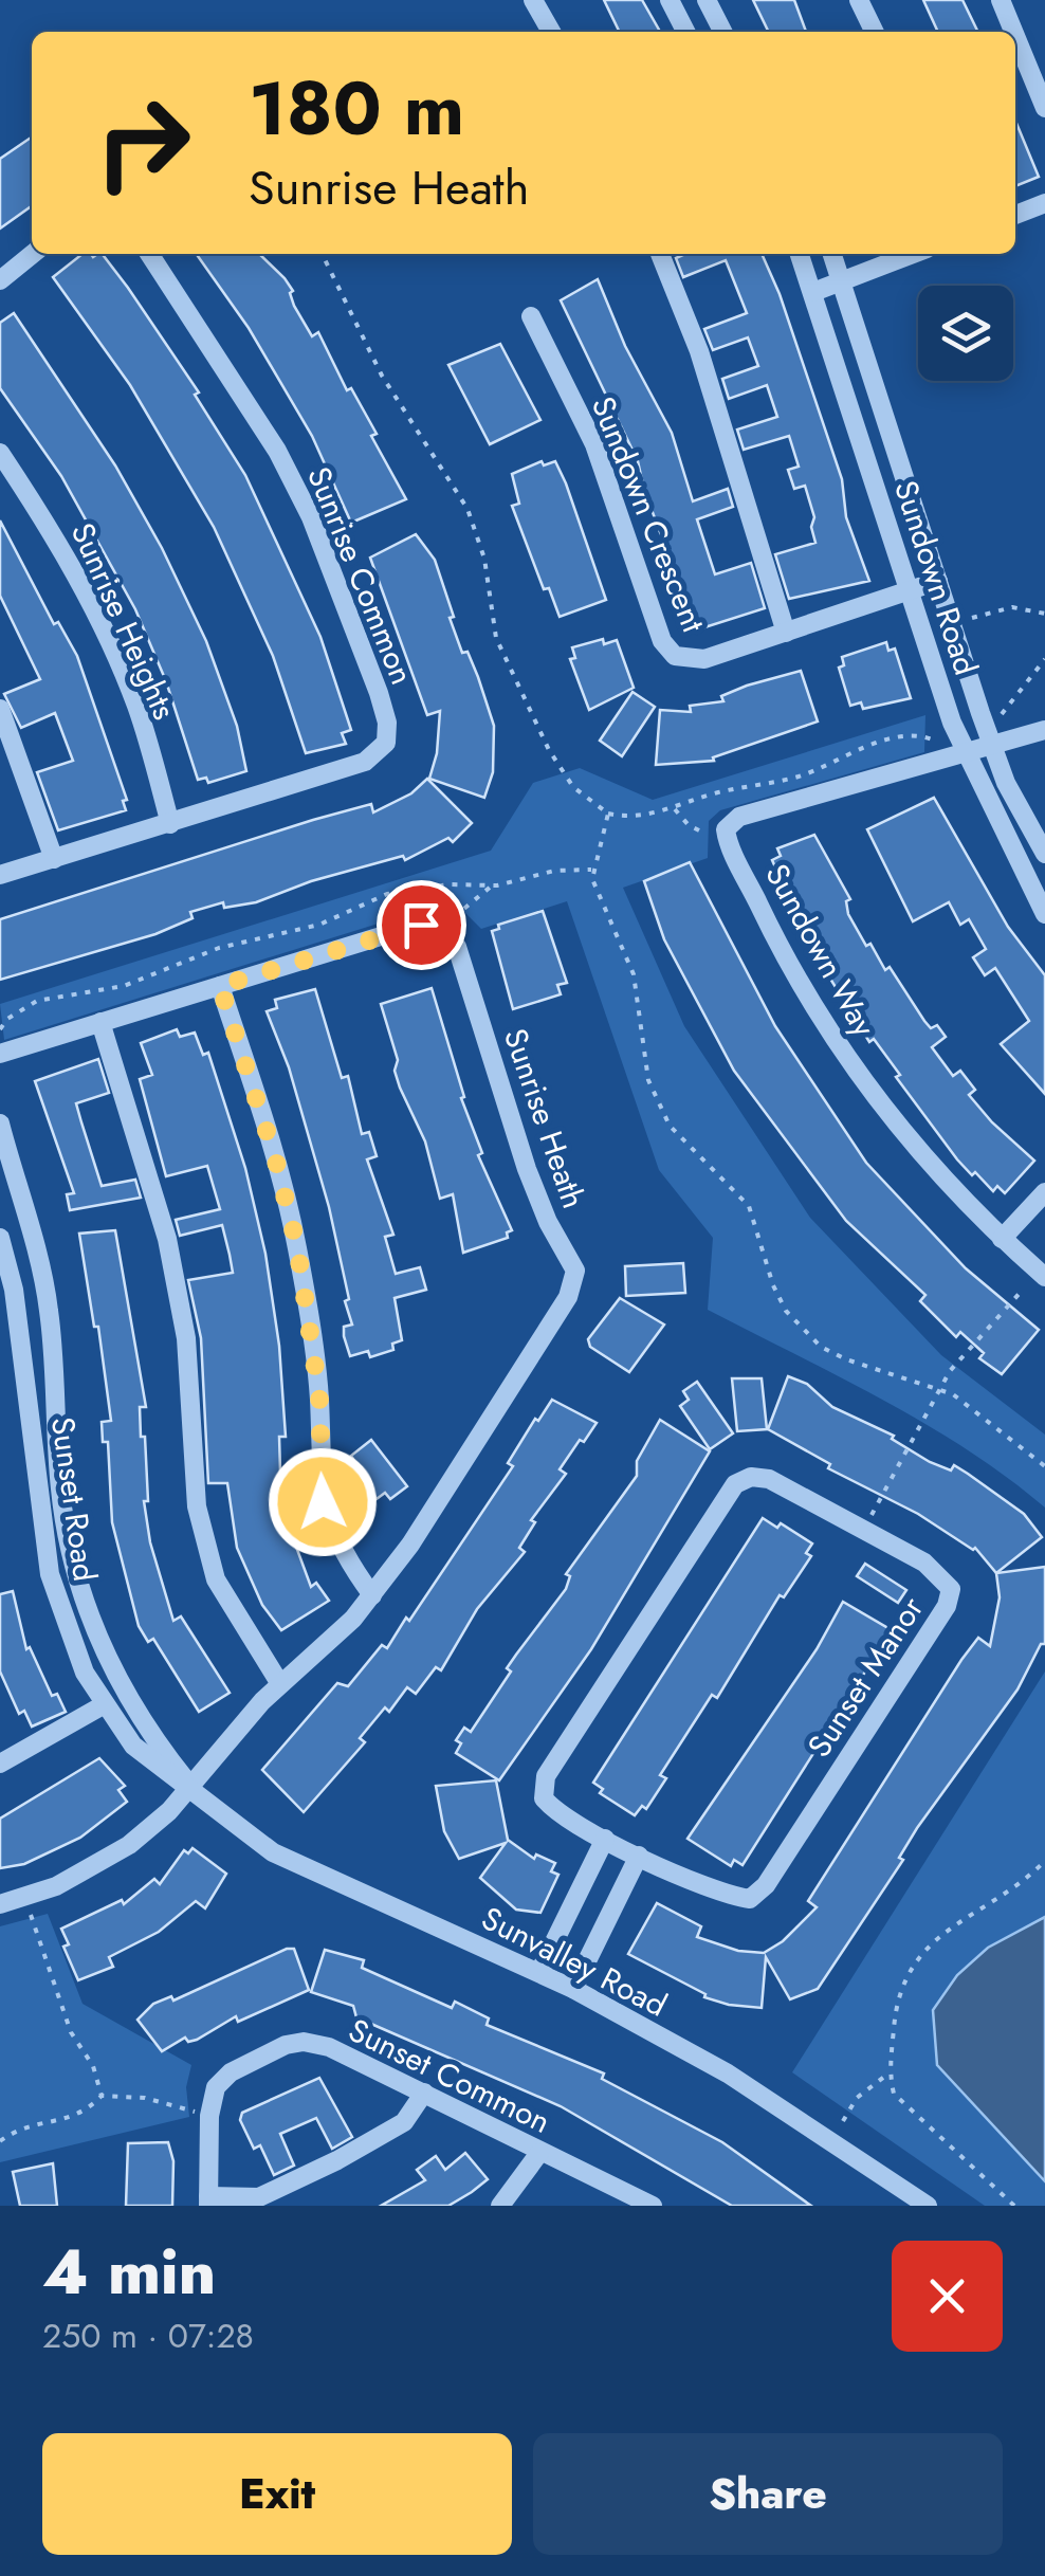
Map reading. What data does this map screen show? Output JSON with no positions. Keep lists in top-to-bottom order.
{
  "streets": {
    "street": [
      "Sundown Crescent",
      "Sunrise Common",
      "Sundown Road",
      "Sunrise Heights",
      "Sundown Way",
      "Sunrise Heath",
      "Sunset Road",
      "Sunset Manor",
      "Sunvalley Road",
      "Sunset Common"
    ]
  },
  "crossings": [
    ["Sundown Crescent", "Sundown Road"],
    ["Sunrise Common", "Sunrise Heights"],
    ["Sundown Road", "Sundown Way"],
    ["Sunrise Heath", "Sunset Road"],
    ["Sunrise Heath", "Sunvalley Road"],
    ["Sunset Road", "Sunvalley Road"]
  ],
  "page": {
    "turn": ["180 m", "Sunrise Heath"],
    "heading": ["4 min", "250 m · 07:28"],
    "buttons": ["Exit", "Share"]
  }
}
